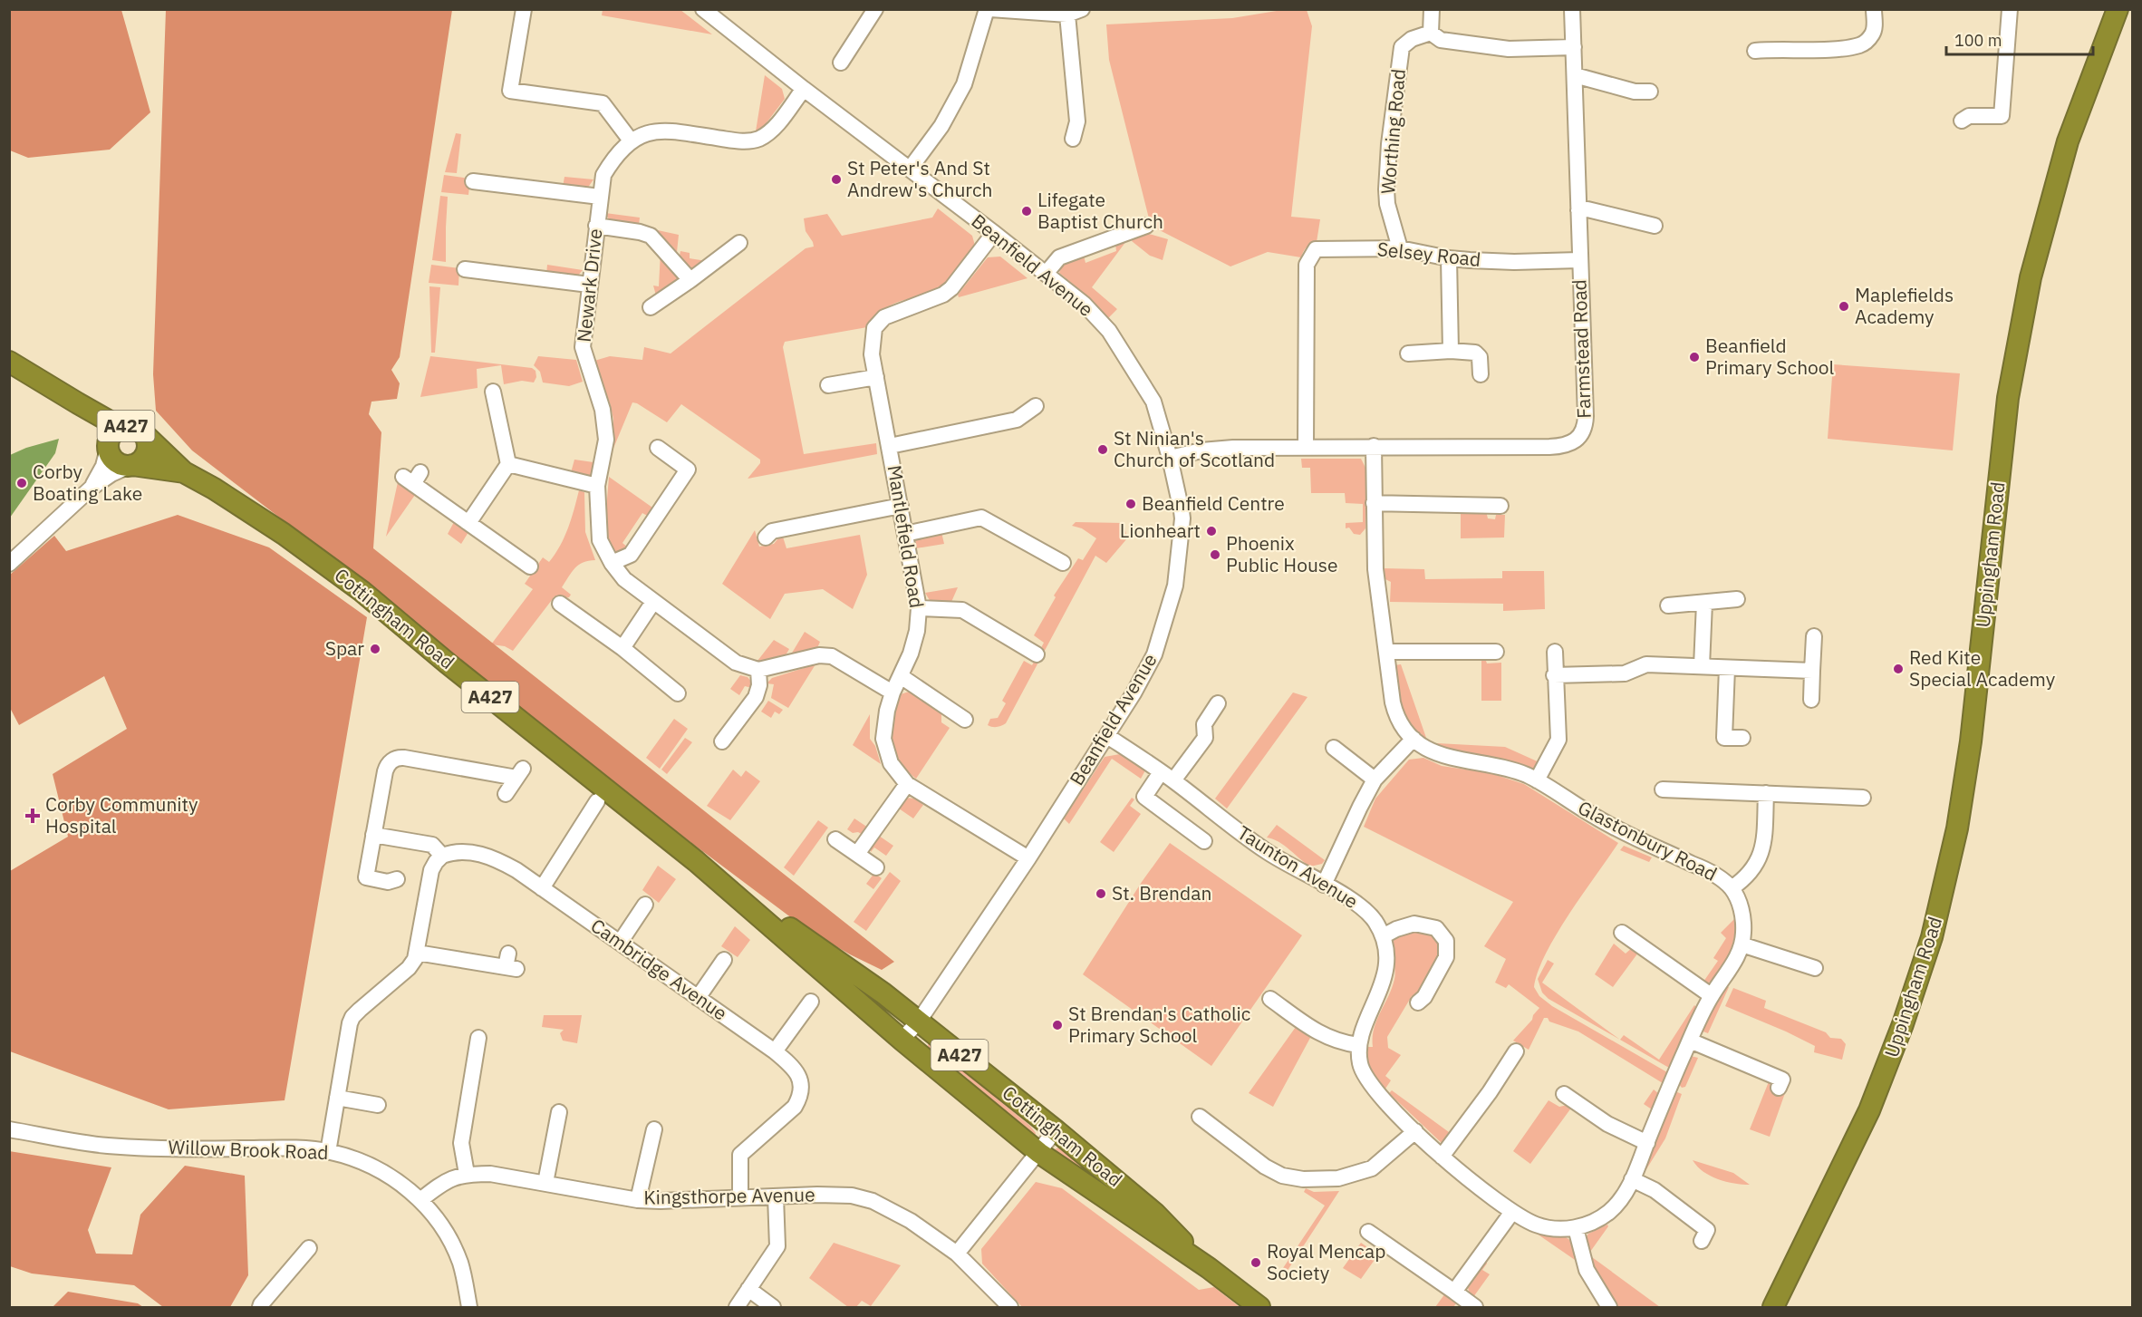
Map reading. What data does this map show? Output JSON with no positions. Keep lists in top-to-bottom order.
{
  "streets": {
    "highway": ["A427", "Uppingham Road", "Cottingham Road"],
    "street": [
      "Worthing Road",
      "Selsey Road",
      "Beanfield Avenue",
      "Newark Drive",
      "Farmstead Road",
      "Mantlefield Road",
      "Glastonbury Road",
      "Taunton Avenue",
      "Cambridge Avenue",
      "Willow Brook Road",
      "Kingsthorpe Avenue"
    ]
  },
  "crossings": [
    ["Worthing Road", "Selsey Road"],
    ["Selsey Road", "Farmstead Road"],
    ["Beanfield Avenue", "Newark Drive"],
    ["Beanfield Avenue", "Farmstead Road"],
    ["Beanfield Avenue", "Mantlefield Road"],
    ["Beanfield Avenue", "Cottingham Road"],
    ["Beanfield Avenue", "Taunton Avenue"],
    ["Farmstead Road", "Glastonbury Road"],
    ["A427", "Cottingham Road"],
    ["Cambridge Avenue", "Kingsthorpe Avenue"],
    ["Willow Brook Road", "Kingsthorpe Avenue"]
  ],
  "places": {
    "other": [
      "St Peter's And St Andrew's Church",
      "Lifegate Baptist Church",
      "Maplefields Academy",
      "Beanfield Primary School",
      "St Ninian's Church of Scotland",
      "Corby Boating Lake",
      "Beanfield Centre",
      "Lionheart",
      "Phoenix Public House",
      "Spar",
      "Red Kite Special Academy",
      "St. Brendan",
      "St Brendan's Catholic Primary School",
      "Royal Mencap Society"
    ],
    "health": ["Corby Community Hospital"]
  },
  "scale_bar": "100 m"
}
